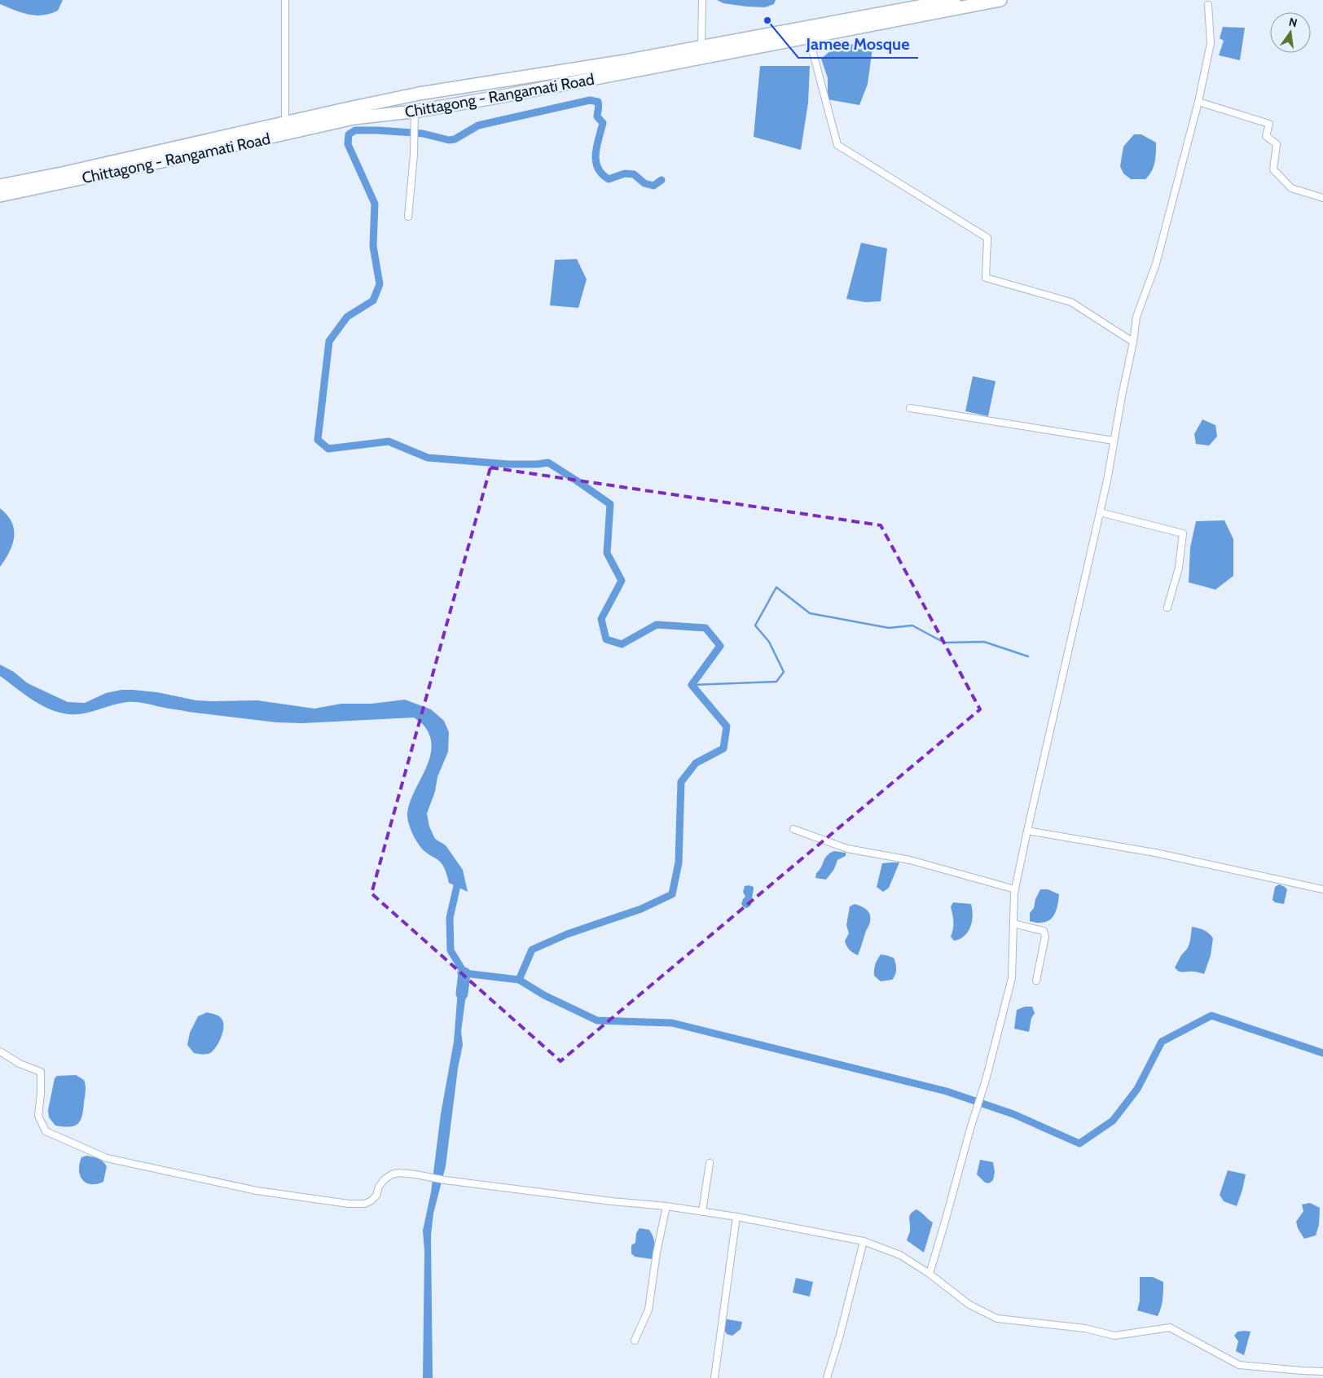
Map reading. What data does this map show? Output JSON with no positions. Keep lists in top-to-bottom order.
{
  "streets": {
    "highway": ["Chittagong - Rangamati Road"]
  },
  "places": ["Jamee Mosque"],
  "north": "top"
}
